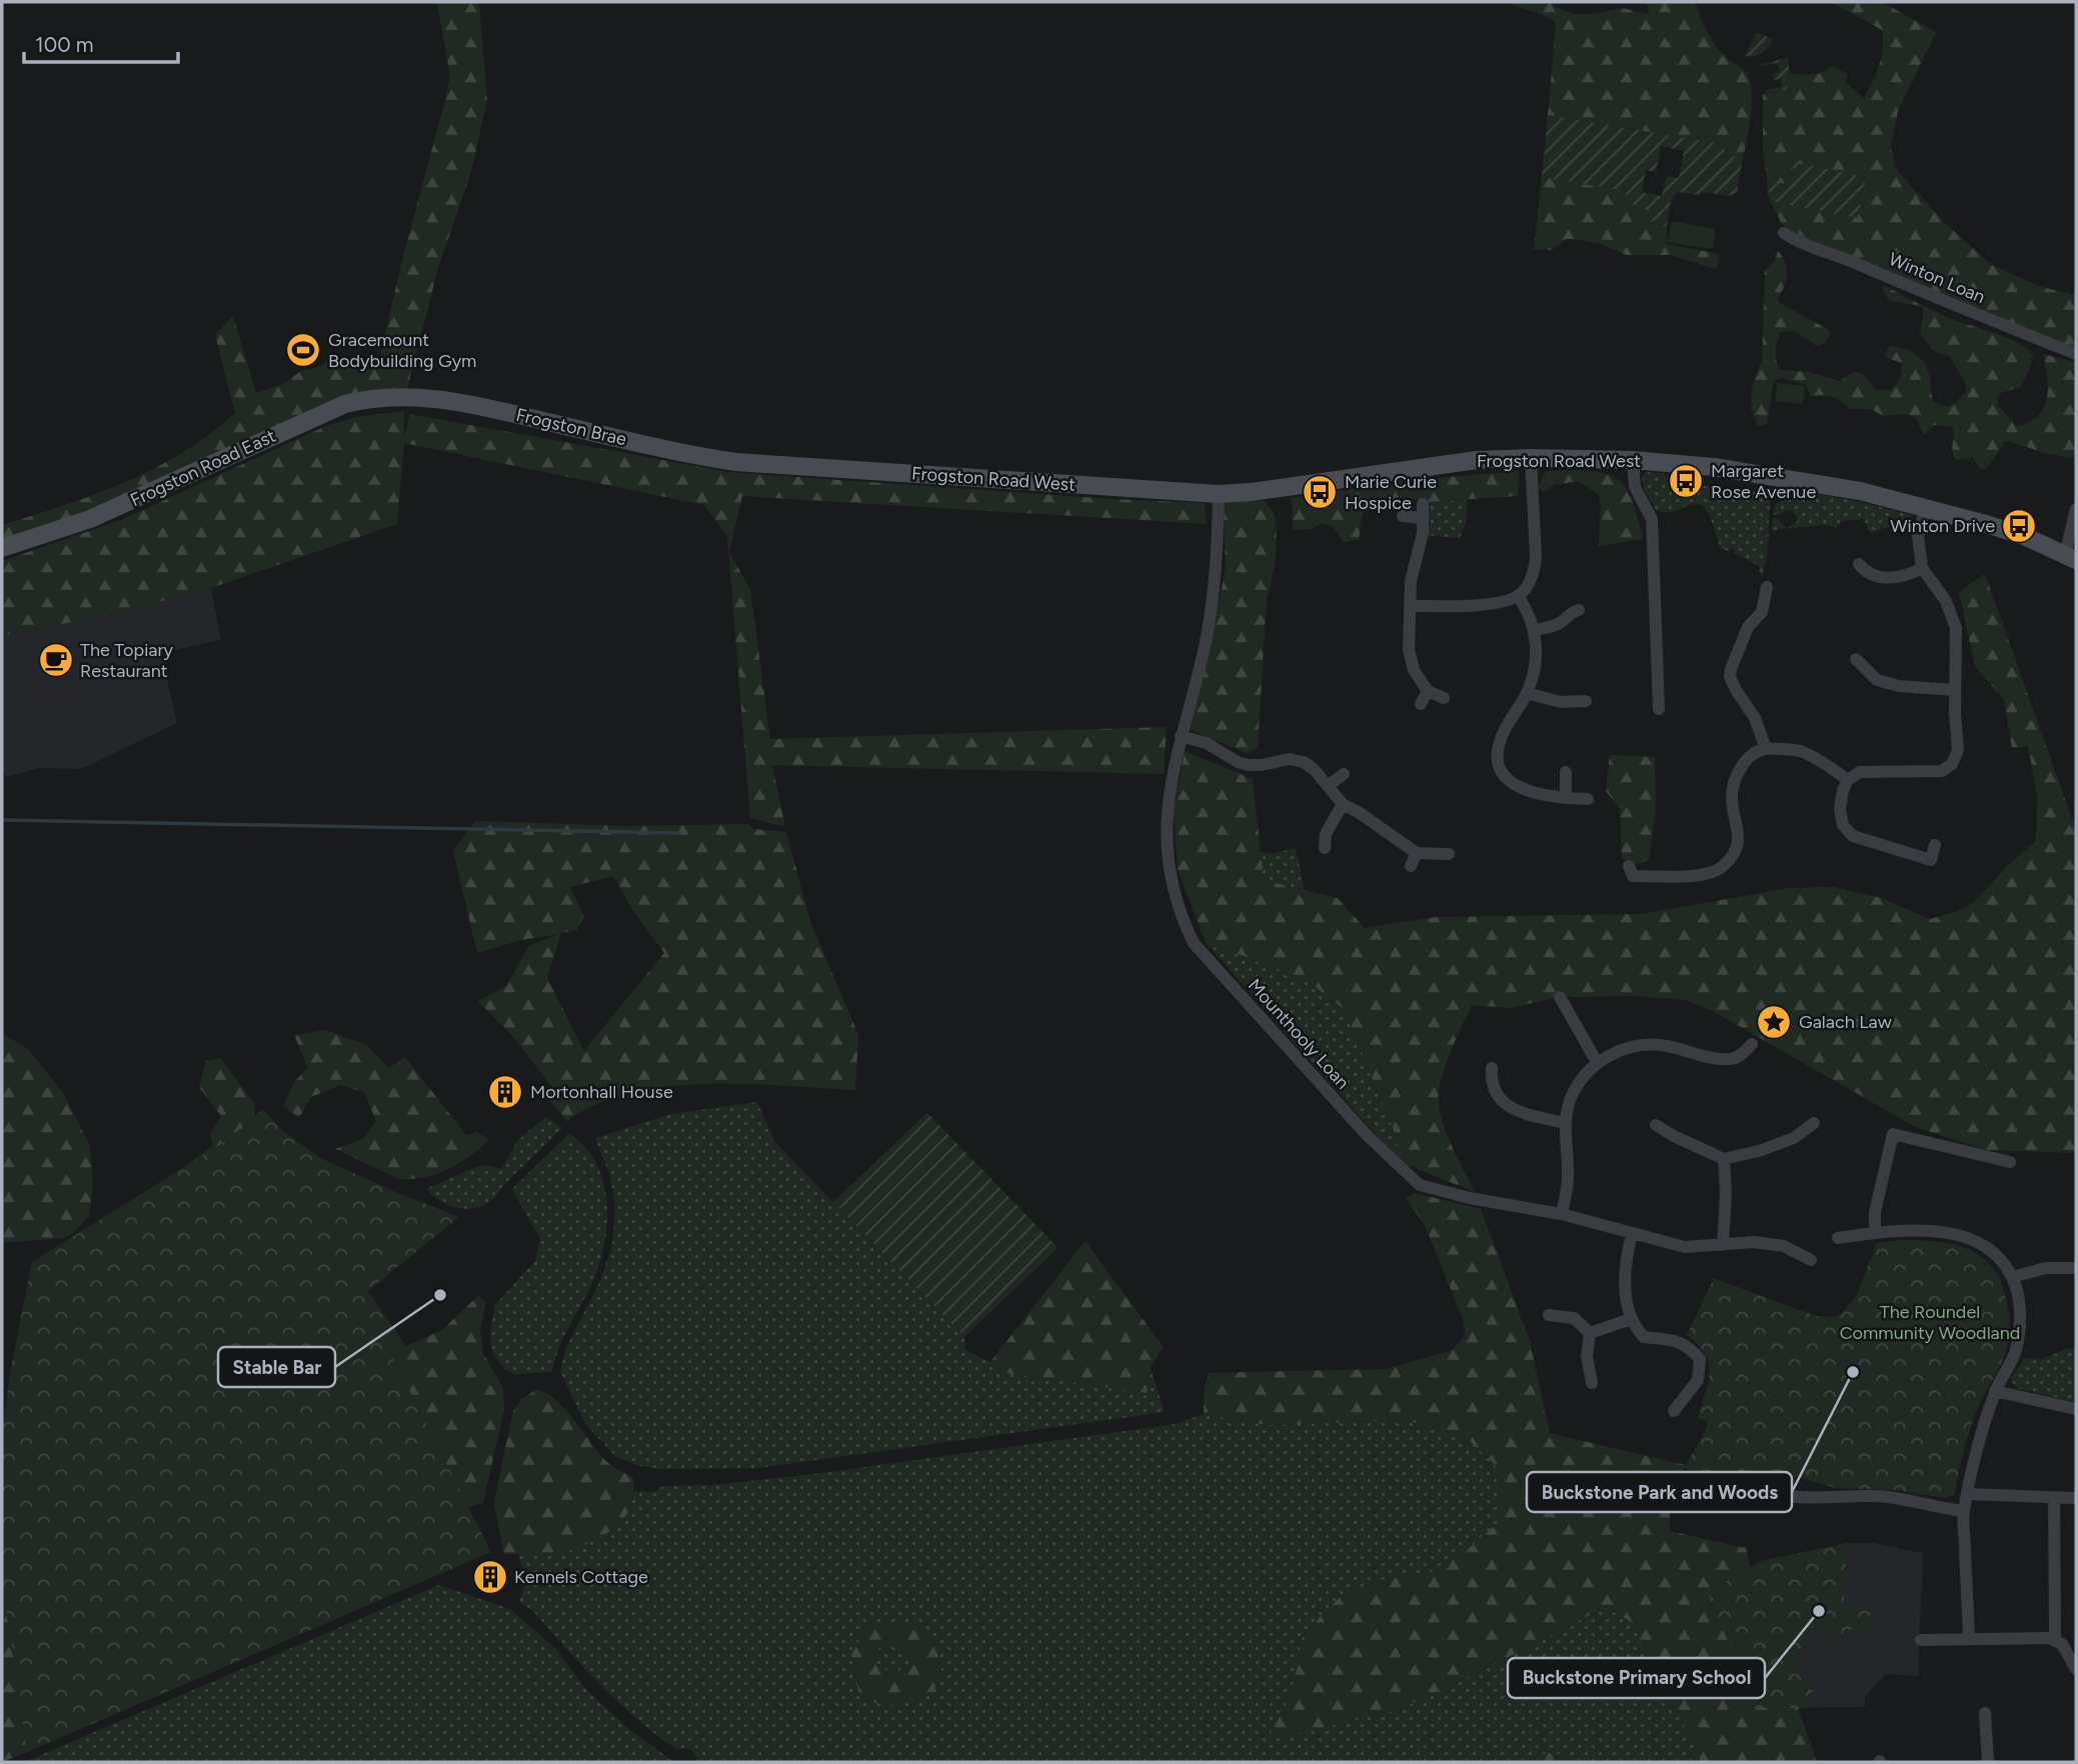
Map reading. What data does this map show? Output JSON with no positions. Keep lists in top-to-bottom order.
{
  "streets": {
    "main road": ["Frogston Brae", "Frogston Road West", "Frogston Road East"],
    "street": ["Winton Loan", "Mounthooly Loan"]
  },
  "crossings": [
    ["Frogston Brae", "Frogston Road West"],
    ["Frogston Brae", "Frogston Road East"],
    ["Frogston Road West", "Mounthooly Loan"]
  ],
  "parks": ["The Roundel Community Woodland"],
  "places": {
    "sports": ["Gracemount Bodybuilding Gym"],
    "bus stop": ["Margaret Rose Avenue", "Marie Curie Hospice", "Winton Drive"],
    "cafe": ["The Topiary Restaurant"],
    "place": ["Galach Law"],
    "building": ["Mortonhall House", "Kennels Cottage"],
    "other": ["Stable Bar", "Buckstone Park and Woods", "Buckstone Primary School"]
  },
  "scale_bar": "100 m"
}
